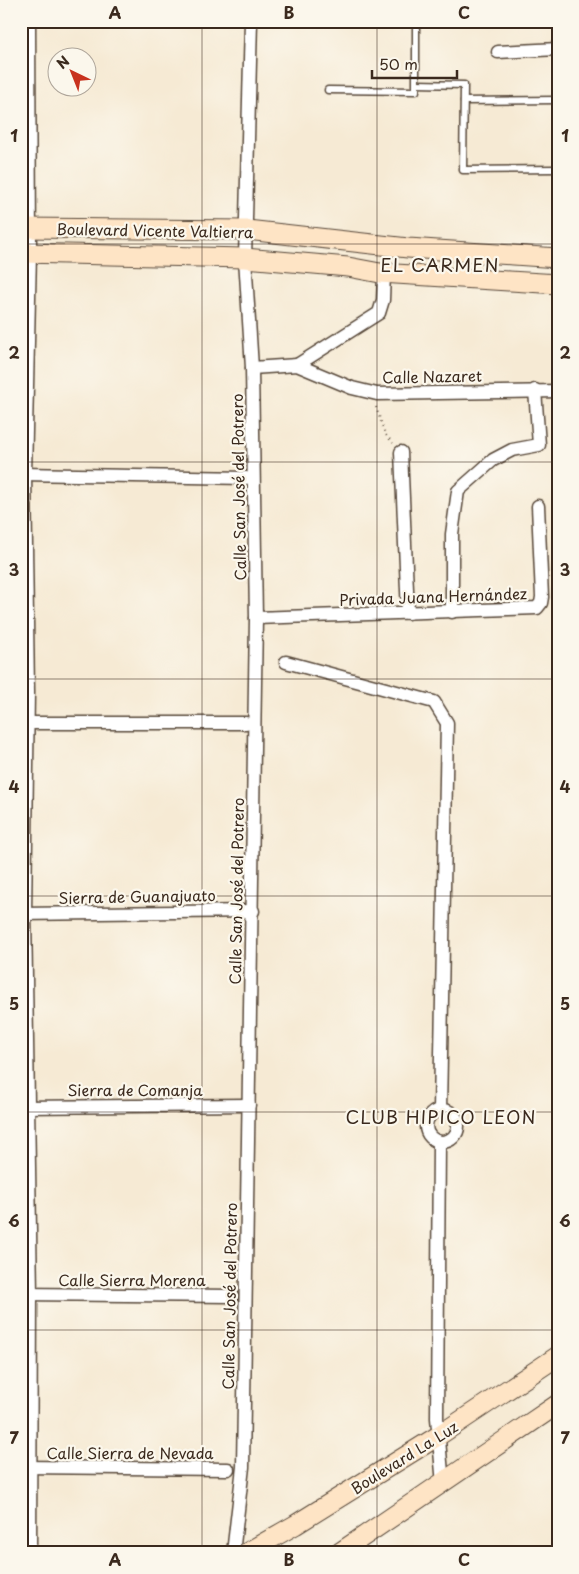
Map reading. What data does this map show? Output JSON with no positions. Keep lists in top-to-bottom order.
{
  "streets": {
    "main road": ["Boulevard Vicente Valtierra", "Boulevard La Luz"],
    "street": [
      "Calle Nazaret",
      "Calle San José del Potrero",
      "Privada Juana Hernández",
      "Sierra de Guanajuato",
      "Sierra de Comanja",
      "Calle Sierra Morena",
      "Calle Sierra de Nevada"
    ]
  },
  "crossings": [
    ["Boulevard Vicente Valtierra", "Calle San José del Potrero"],
    ["Calle Nazaret", "Calle San José del Potrero"],
    ["Calle San José del Potrero", "Privada Juana Hernández"],
    ["Calle San José del Potrero", "Sierra de Guanajuato"],
    ["Calle San José del Potrero", "Sierra de Comanja"]
  ],
  "districts": ["EL CARMEN", "CLUB HIPICO LEON"],
  "scale_bar": "50 m",
  "north": "top left",
  "grid": {
    "columns": ["A", "B", "C"],
    "rows": [
      "1",
      "2",
      "3",
      "4",
      "5",
      "6",
      "7"
    ]
  }
}
